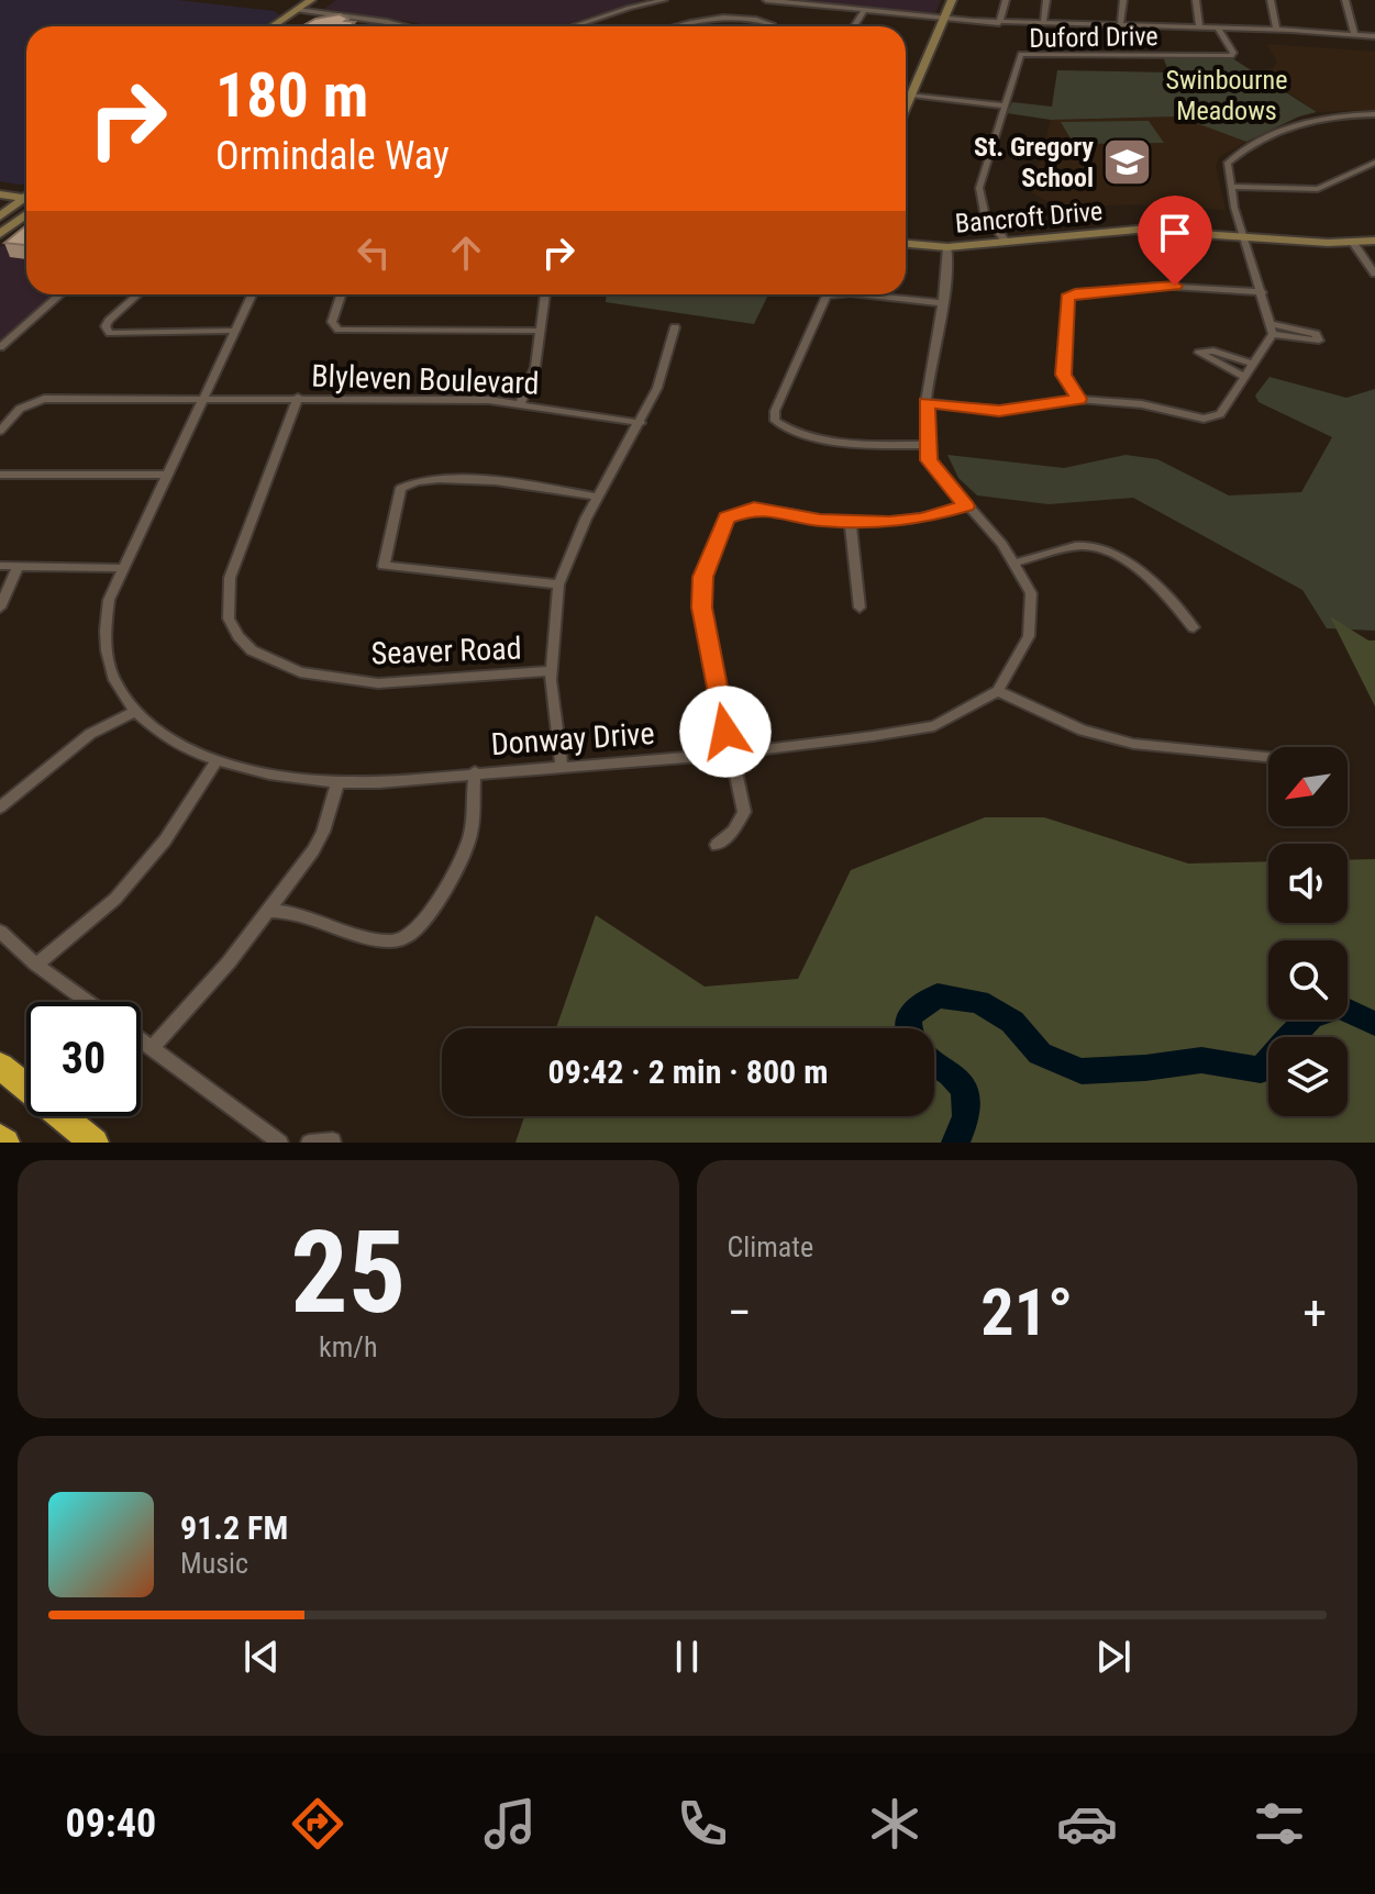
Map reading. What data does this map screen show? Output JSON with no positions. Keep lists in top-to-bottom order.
{
  "streets": {
    "street": [
      "Duford Drive",
      "Bancroft Drive",
      "Blyleven Boulevard",
      "Seaver Road",
      "Donway Drive"
    ]
  },
  "crossings": [
    ["Duford Drive", "Bancroft Drive"],
    ["Blyleven Boulevard", "Seaver Road"],
    ["Blyleven Boulevard", "Donway Drive"]
  ],
  "parks": ["Swinbourne Meadows"],
  "places": {
    "school or university": ["St. Gregory School"]
  },
  "north": "bottom left",
  "page": {
    "turn": ["180 m", "Ormindale Way"],
    "limit": "30",
    "trip": "09:42 · 2 min · 800 m",
    "tile": [
      ["25", "km/h"],
      "Climate"
    ],
    "heat": ["−", "21°", "+"],
    "song": ["91.2 FM", "Music"],
    "tabs": "09:40"
  }
}
